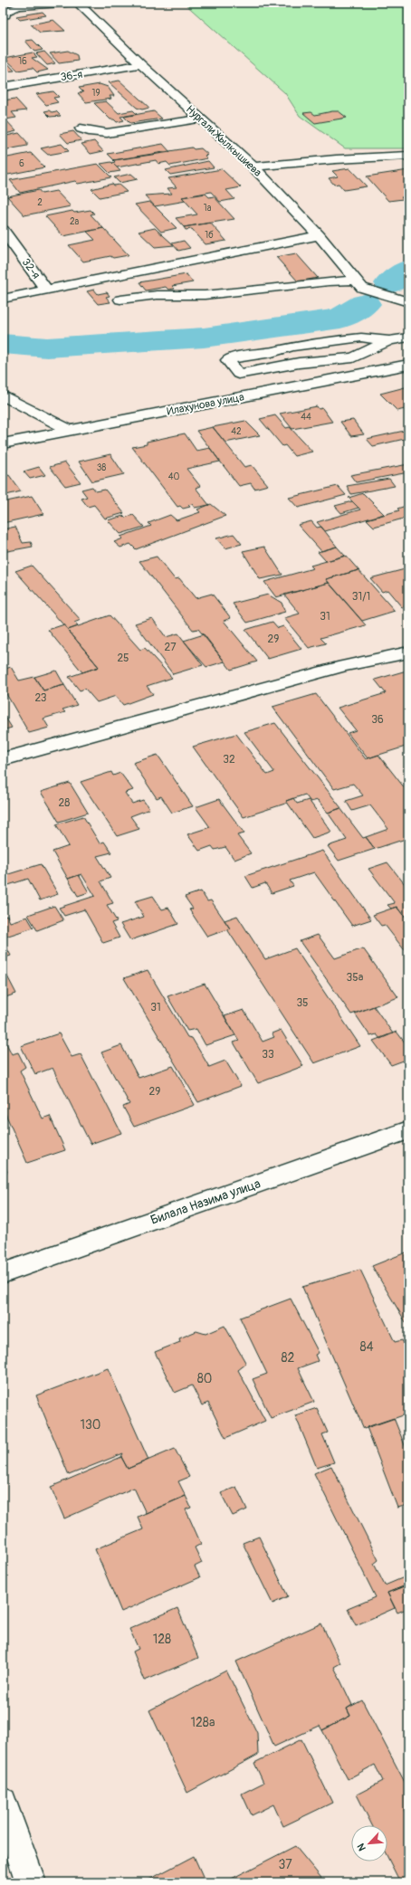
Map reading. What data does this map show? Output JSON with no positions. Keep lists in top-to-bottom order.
{
  "streets": {
    "street": [
      "36-я",
      "Нургали Жылкышиева",
      "32-я",
      "Илахунова улица",
      "Билала Назима улица"
    ]
  },
  "crossings": [
    ["36-я", "Нургали Жылкышиева"]
  ],
  "house_numbers": [
    "16",
    "19",
    "6",
    "2",
    "1а",
    "2а",
    "1б",
    "44",
    "42",
    "38",
    "40",
    "31/1",
    "31",
    "29",
    "27",
    "25",
    "23",
    "36",
    "32",
    "28",
    "35а",
    "35",
    "31",
    "33",
    "29",
    "84",
    "82",
    "80",
    "130",
    "128",
    "128а",
    "37"
  ],
  "north": "bottom left"
}
